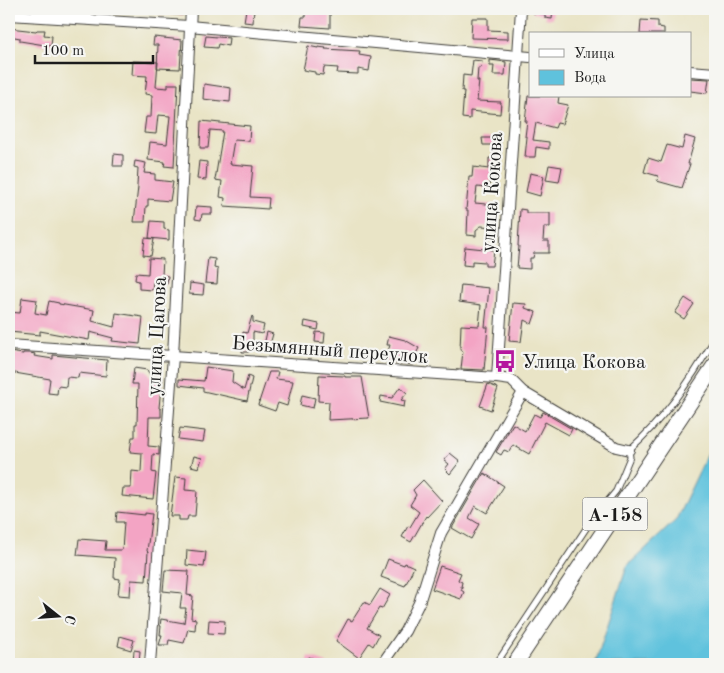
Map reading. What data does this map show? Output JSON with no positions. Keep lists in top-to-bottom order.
{
  "streets": {
    "main road": ["А-158"],
    "street": ["улица Кокова", "улица Цагова", "Безымянный переулок"]
  },
  "crossings": [
    ["улица Кокова", "Безымянный переулок"],
    ["улица Цагова", "Безымянный переулок"]
  ],
  "places": {
    "bus stop": ["Улица Кокова"]
  },
  "legend": ["Улица", "Вода"],
  "scale_bar": "100 m",
  "north": "right"
}
